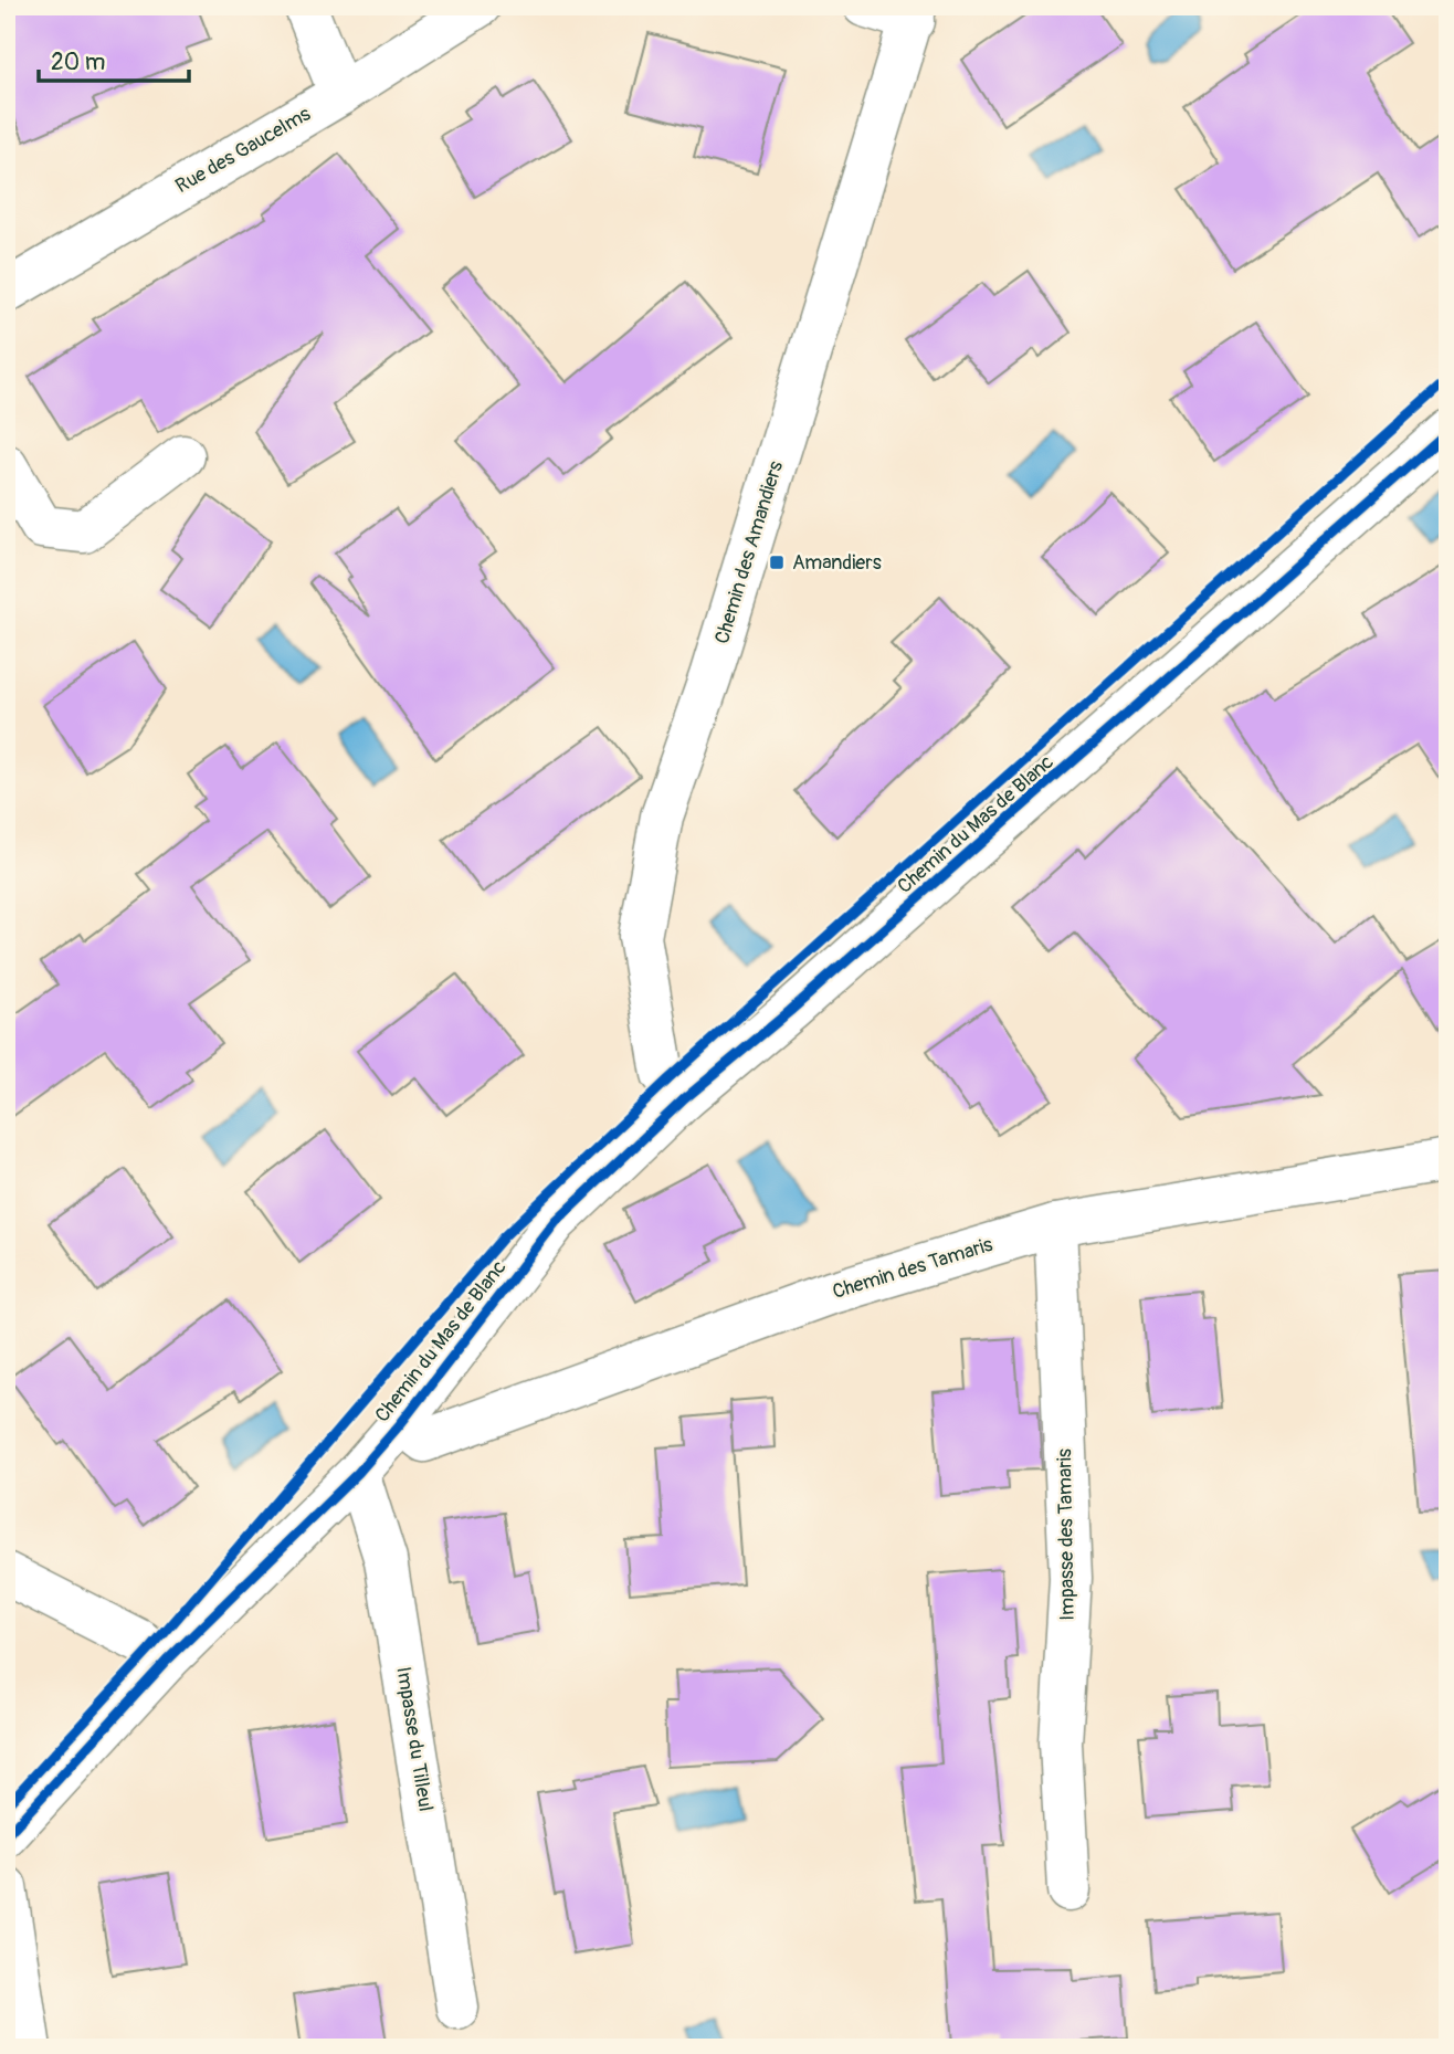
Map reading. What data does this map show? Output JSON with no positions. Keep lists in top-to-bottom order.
{
  "streets": {
    "street": [
      "Rue des Gaucelms",
      "Chemin des Amandiers",
      "Chemin du Mas de Blanc",
      "Chemin des Tamaris",
      "Impasse des Tamaris",
      "Impasse du Tilleul"
    ]
  },
  "crossings": [
    ["Chemin des Amandiers", "Chemin du Mas de Blanc"],
    ["Chemin du Mas de Blanc", "Chemin des Tamaris"],
    ["Chemin du Mas de Blanc", "Impasse du Tilleul"],
    ["Chemin des Tamaris", "Impasse des Tamaris"]
  ],
  "places": {
    "transit": ["Amandiers"]
  },
  "scale_bar": "20 m"
}
